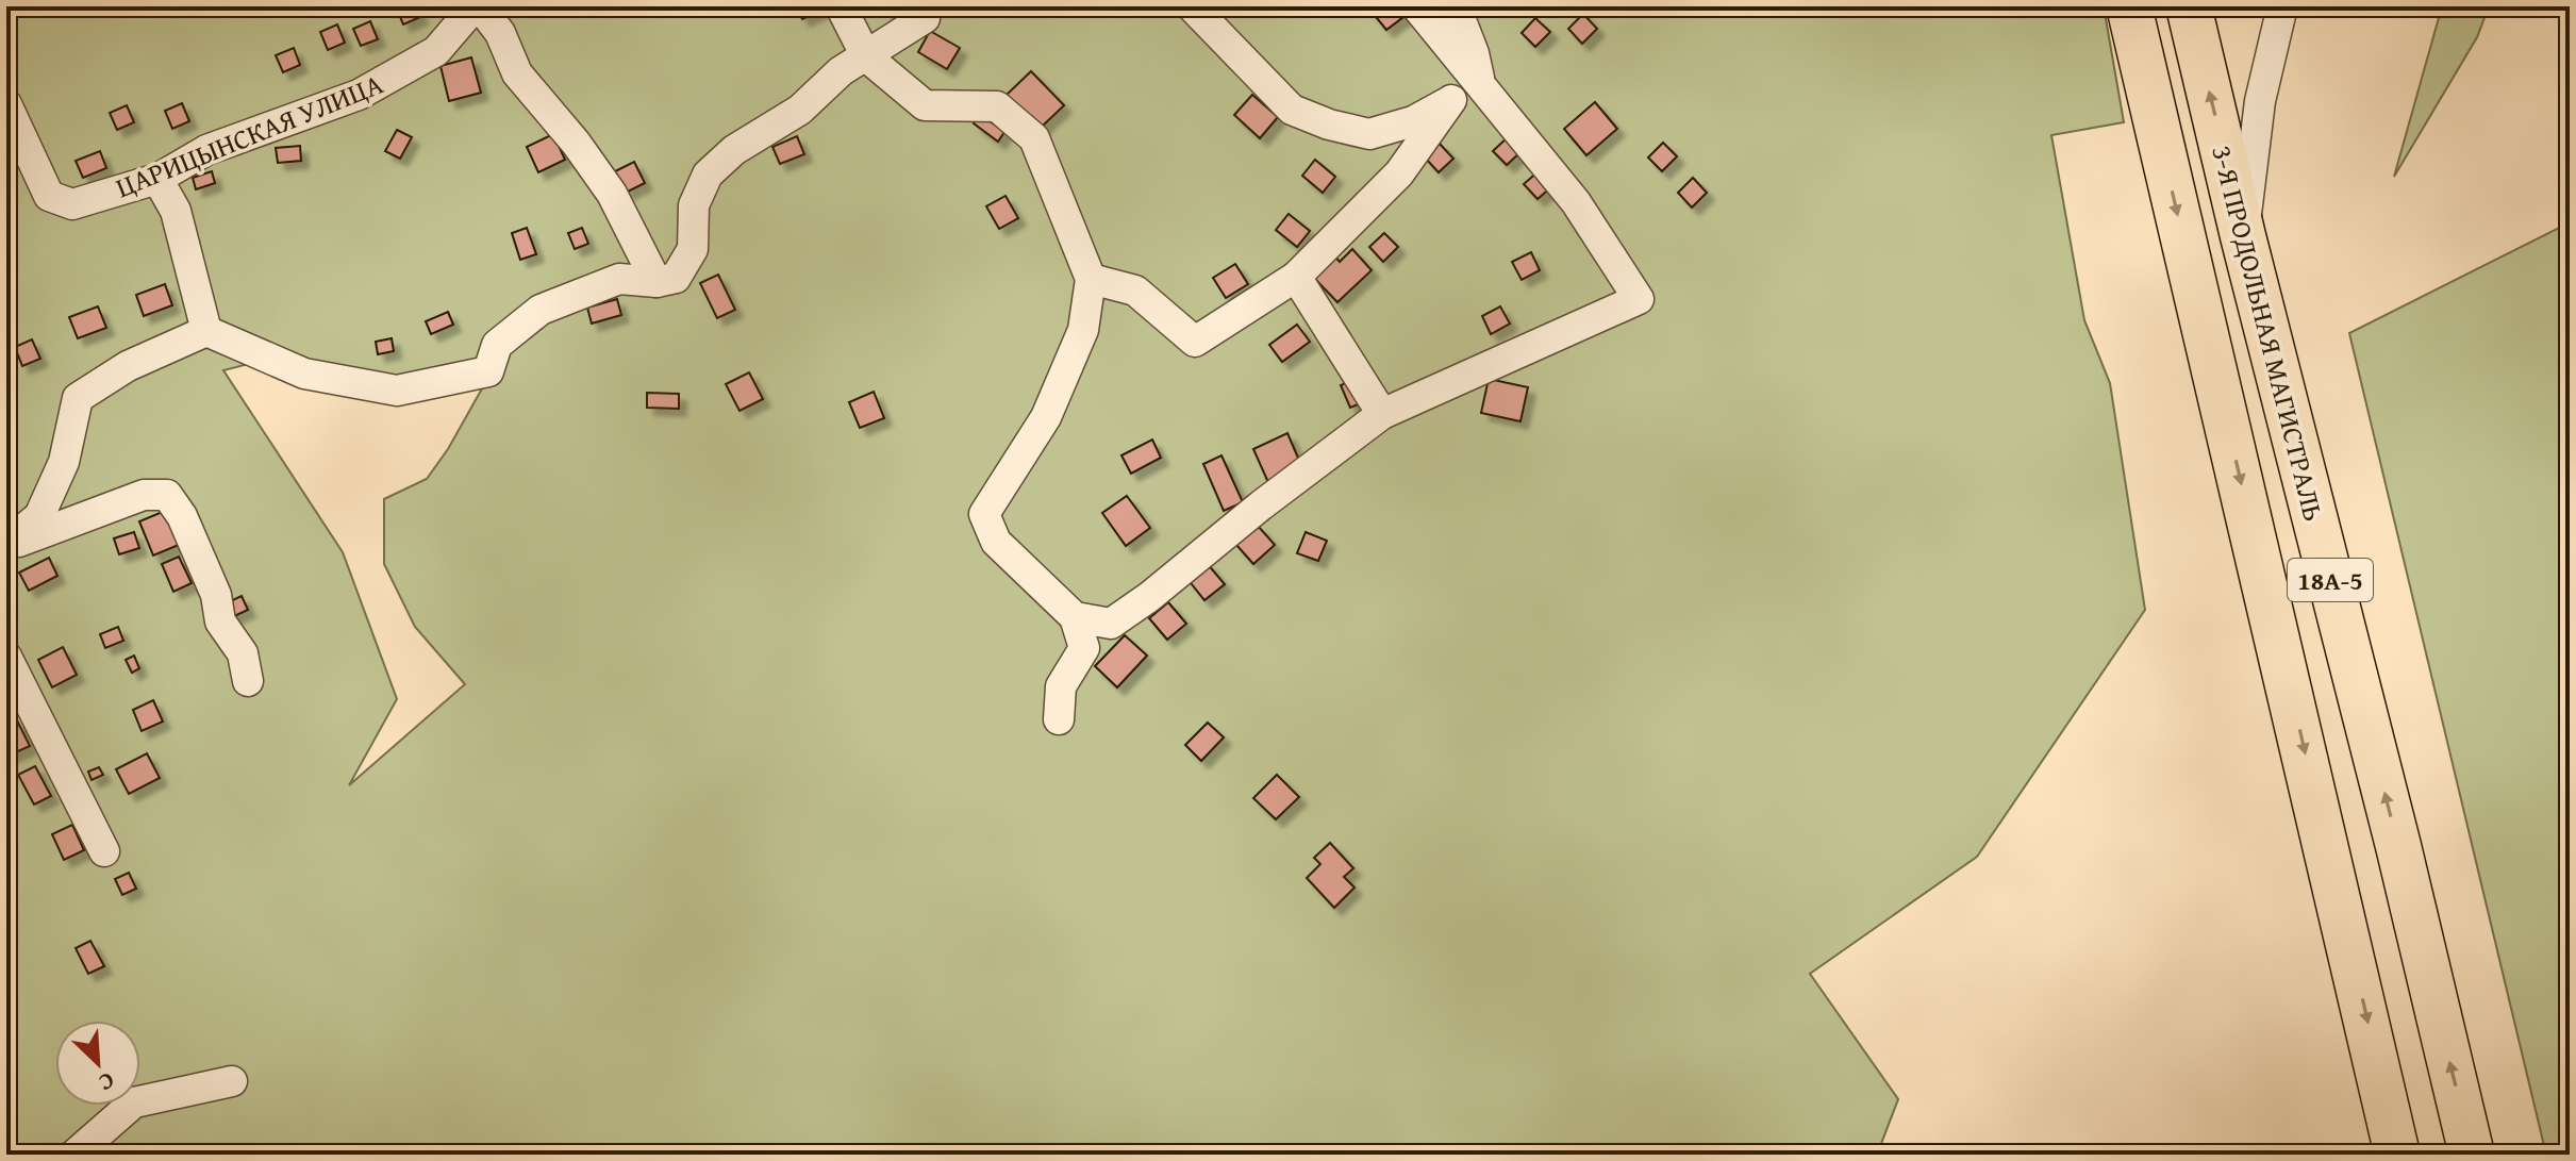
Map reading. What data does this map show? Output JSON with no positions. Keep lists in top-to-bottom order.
{
  "streets": {
    "highway": ["3-Я ПРОДОЛЬНАЯ МАГИСТРАЛЬ", "18А-5"],
    "street": ["ЦАРИЦЫНСКАЯ УЛИЦА"]
  },
  "north": "bottom right"
}
